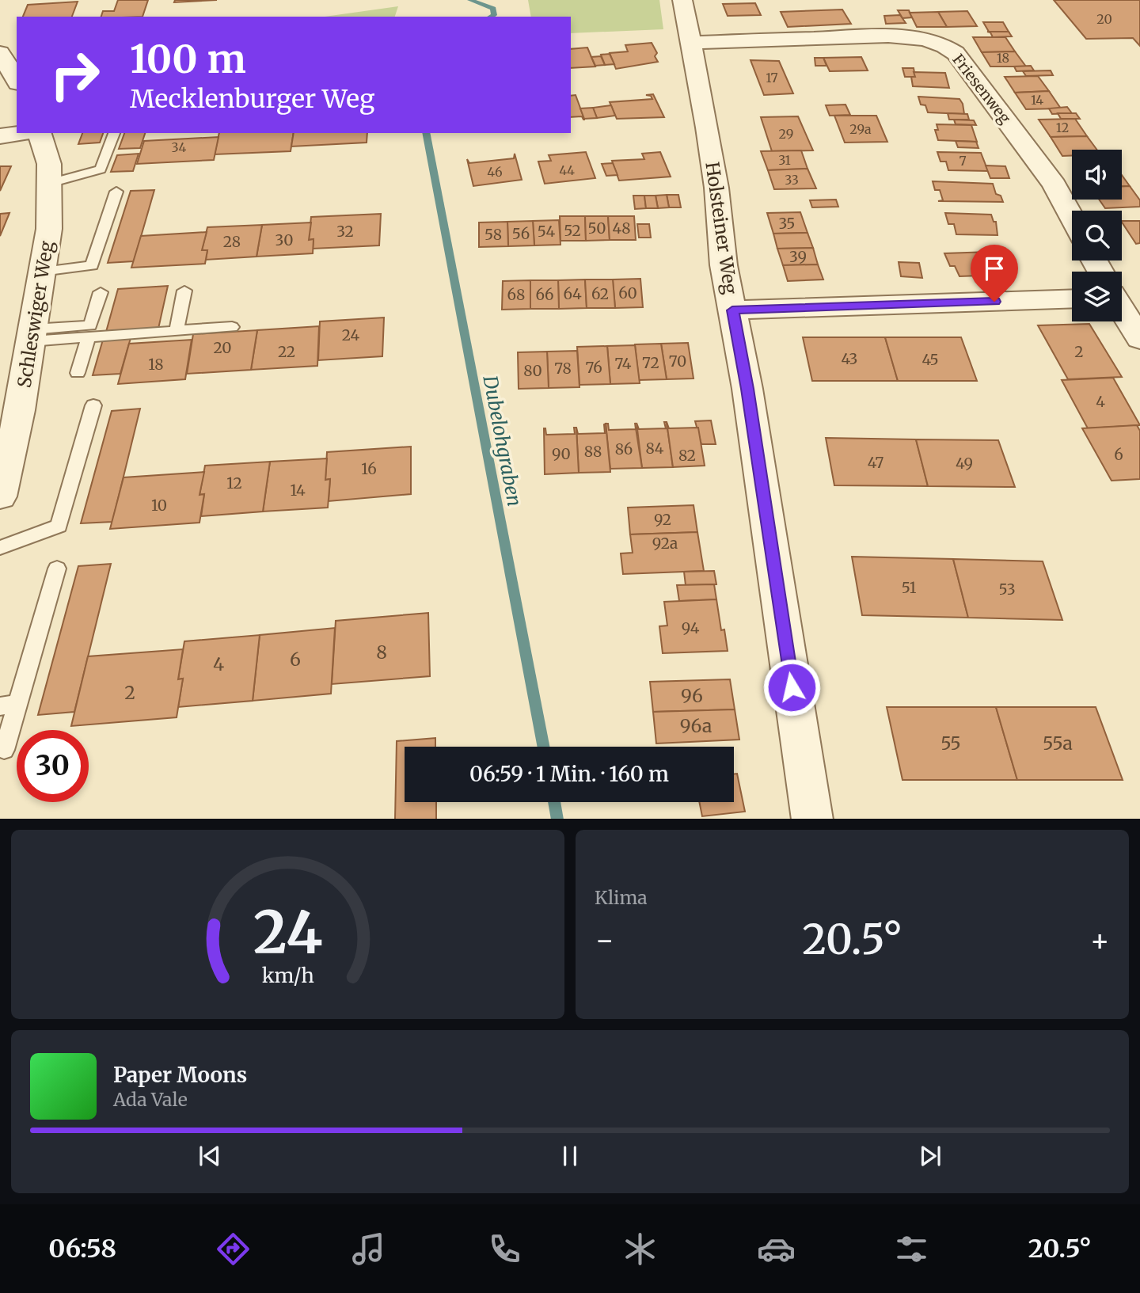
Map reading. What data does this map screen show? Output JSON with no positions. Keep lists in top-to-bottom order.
{
  "streets": {
    "street": ["Friesenweg", "Holsteiner Weg", "Schleswiger Weg"]
  },
  "crossings": [
    ["Friesenweg", "Holsteiner Weg"]
  ],
  "water": ["Dubelohgraben"],
  "house_numbers": [
    "20",
    "18",
    "17",
    "14",
    "12",
    "29a",
    "29",
    "34",
    "31",
    "7",
    "44",
    "46",
    "33",
    "35",
    "50",
    "48",
    "52",
    "32",
    "54",
    "56",
    "58",
    "30",
    "28",
    "39",
    "60",
    "64",
    "62",
    "68",
    "66",
    "24",
    "20",
    "22",
    "2",
    "43",
    "45",
    "70",
    "72",
    "74",
    "18",
    "76",
    "78",
    "80",
    "4",
    "84",
    "86",
    "88",
    "90",
    "6",
    "82",
    "47",
    "49",
    "16",
    "12",
    "14",
    "10",
    "92",
    "92a",
    "51",
    "53",
    "94",
    "8",
    "6",
    "4",
    "2",
    "96",
    "96a",
    "55",
    "55a"
  ],
  "page": {
    "turn": ["100 m", "Mecklenburger Weg"],
    "limit": "30",
    "trip": "06:59 · 1 Min. · 160 m",
    "tile": "Klima",
    "heat": ["−", "20.5°", "+"],
    "song": ["Paper Moons", "Ada Vale"],
    "tabs": ["06:58", "20.5°"],
    "gauge": ["24", "km/h"]
  }
}
